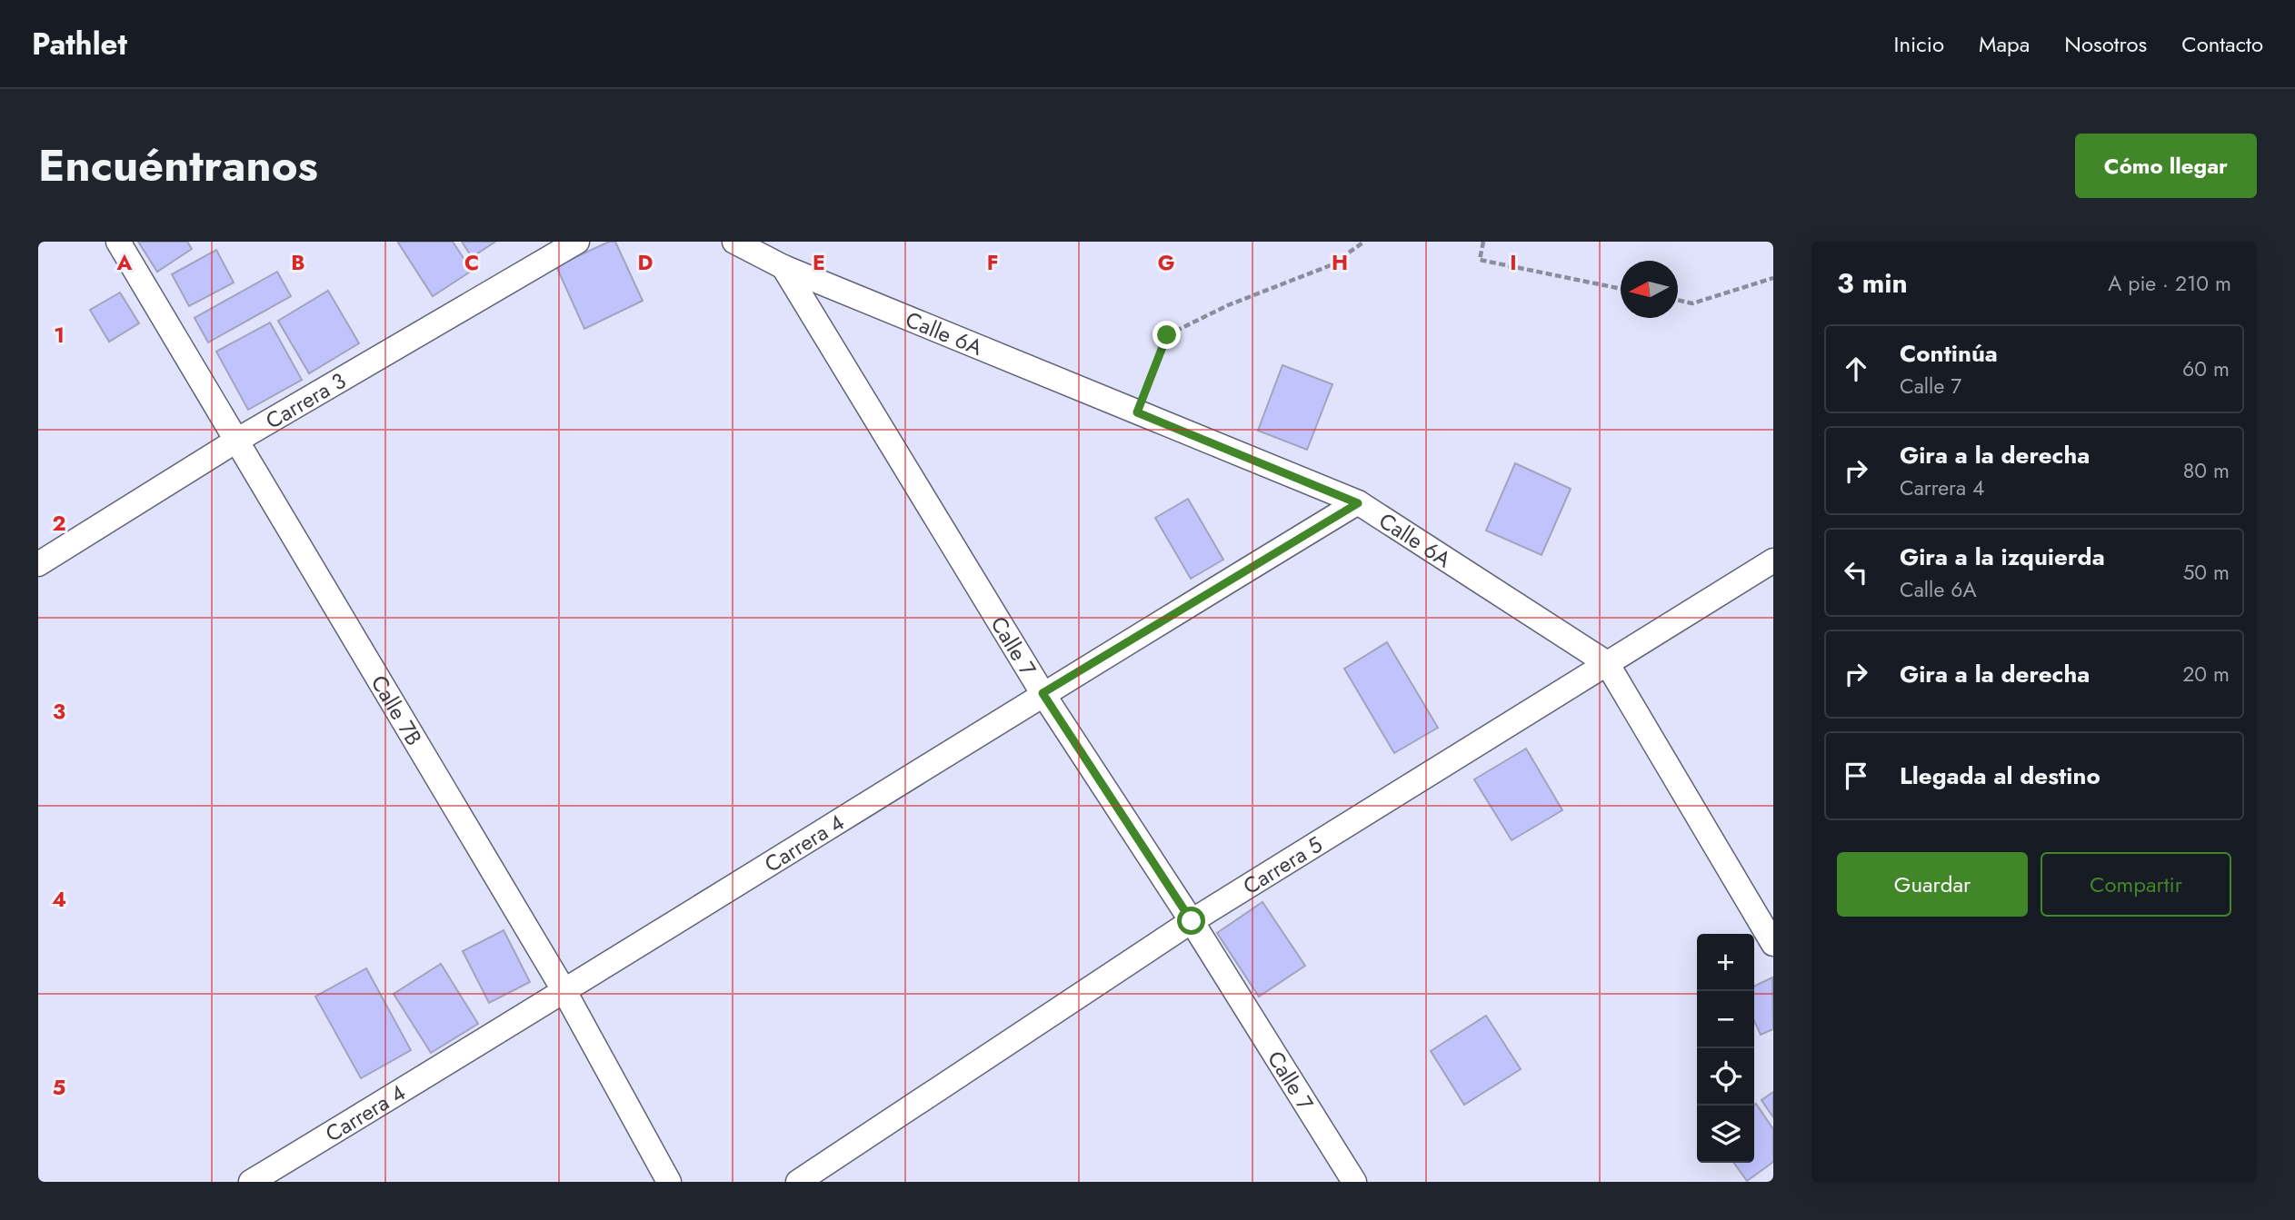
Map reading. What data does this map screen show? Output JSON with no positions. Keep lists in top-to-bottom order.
{
  "streets": {
    "street": [
      "Calle 6A",
      "Carrera 3",
      "Calle 7",
      "Calle 7B",
      "Carrera 4",
      "Carrera 5"
    ]
  },
  "crossings": [
    ["Calle 6A", "Calle 7"],
    ["Calle 6A", "Carrera 4"],
    ["Calle 6A", "Carrera 5"],
    ["Carrera 3", "Calle 7B"],
    ["Calle 7", "Carrera 4"],
    ["Calle 7", "Carrera 5"],
    ["Calle 7B", "Carrera 4"]
  ],
  "north": "left",
  "page": {
    "header": "Pathlet",
    "nav": [
      "Inicio",
      "Mapa",
      "Nosotros",
      "Contacto"
    ],
    "title": "Encuéntranos",
    "buttons": [
      "Cómo llegar",
      ["Guardar", "Compartir"]
    ],
    "heading": ["3 min", "A pie · 210 m"],
    "list": [
      ["Continúa", "Calle 7", "60 m"],
      ["Gira a la derecha", "Carrera 4", "80 m"],
      ["Gira a la izquierda", "Calle 6A", "50 m"],
      ["Gira a la derecha", "20 m"],
      "Llegada al destino"
    ],
    "map_buttons": ["+", "−"]
  },
  "grid": {
    "columns": [
      "A",
      "B",
      "C",
      "D",
      "E",
      "F",
      "G",
      "H",
      "I"
    ],
    "rows": [
      "1",
      "2",
      "3",
      "4",
      "5"
    ]
  }
}
